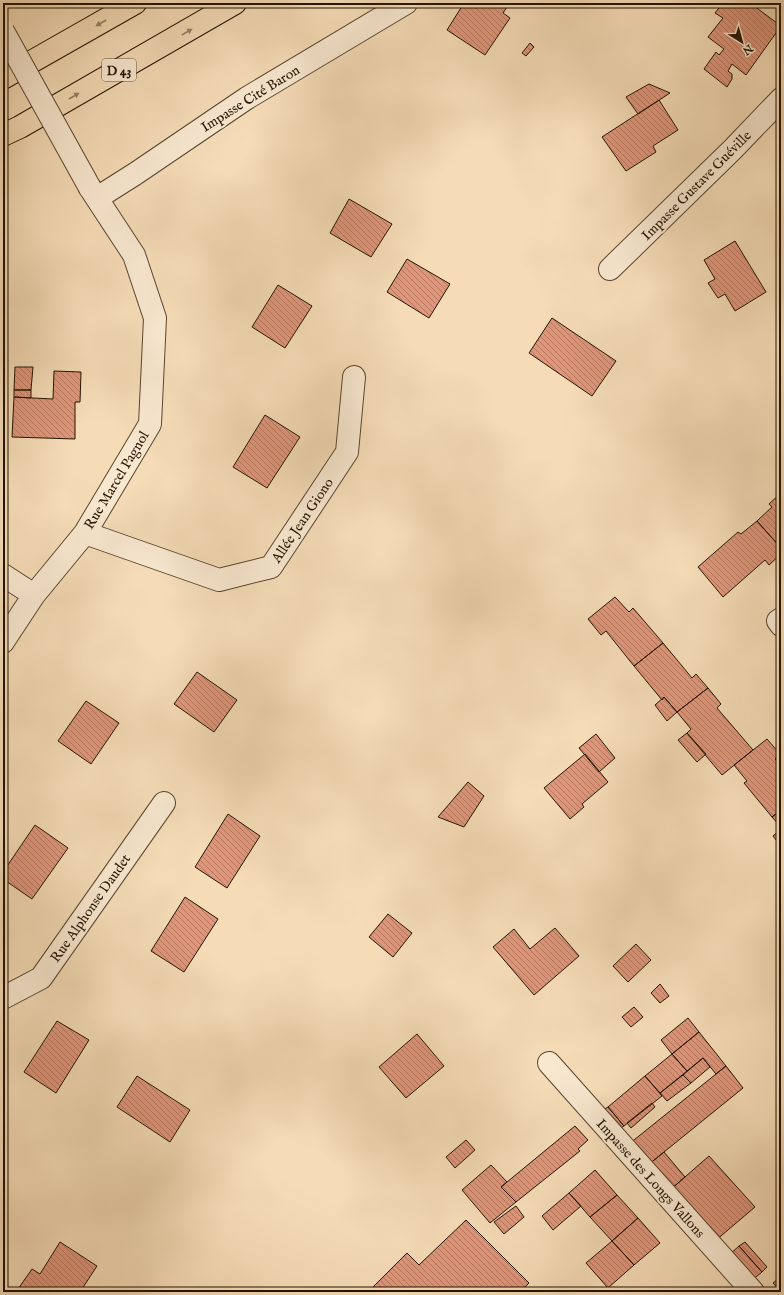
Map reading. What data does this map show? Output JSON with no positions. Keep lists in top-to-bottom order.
{
  "streets": {
    "highway": ["D 43"],
    "street": [
      "Impasse Cité Baron",
      "Impasse Gustave Guéville",
      "Rue Marcel Pagnol",
      "Allée Jean Giono",
      "Rue Alphonse Daudet",
      "Impasse des Longs Vallons"
    ]
  },
  "crossings": [
    ["Impasse Cité Baron", "Rue Marcel Pagnol"],
    ["Rue Marcel Pagnol", "Allée Jean Giono"]
  ],
  "north": "bottom right"
}
